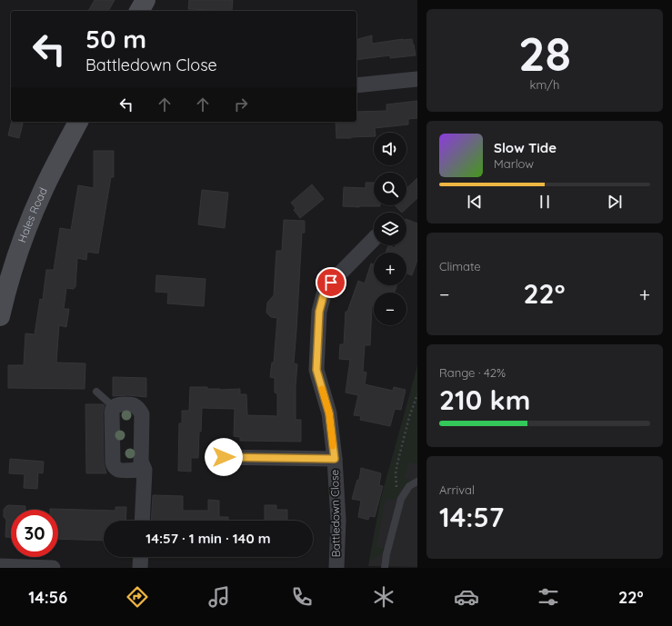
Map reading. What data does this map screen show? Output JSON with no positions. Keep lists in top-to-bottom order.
{
  "streets": {
    "main road": ["Hales Road"],
    "street": ["Battledown Close"]
  },
  "page": {
    "tile": [
      ["28", "km/h"],
      "Climate",
      ["Range · 42%", "210 km"],
      ["Arrival", "14:57"]
    ],
    "turn": ["50 m", "Battledown Close"],
    "map_buttons": ["+", "−"],
    "song": ["Slow Tide", "Marlow"],
    "heat": ["−", "22°", "+"],
    "limit": "30",
    "trip": "14:57 · 1 min · 140 m",
    "tabs": ["14:56", "22°"]
  }
}
